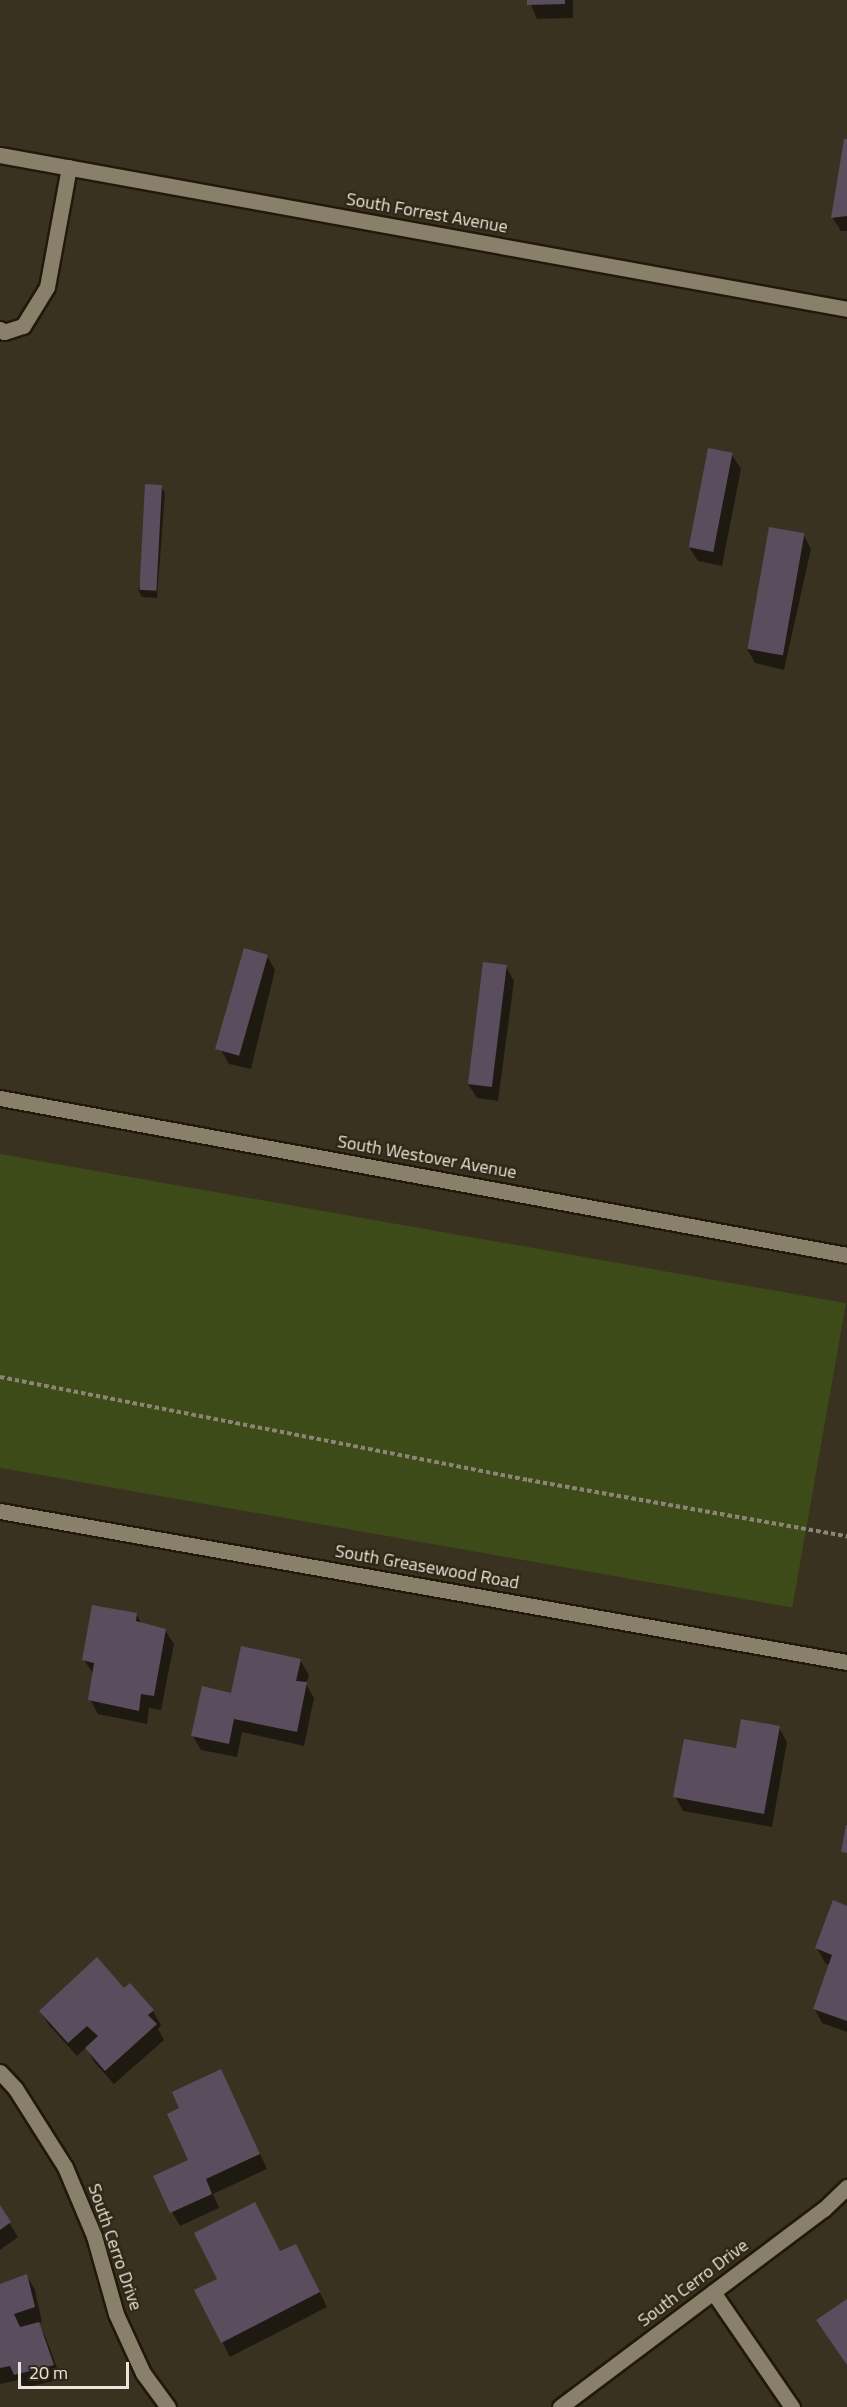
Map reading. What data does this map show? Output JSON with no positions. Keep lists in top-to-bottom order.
{
  "streets": {
    "street": [
      "South Forrest Avenue",
      "South Westover Avenue",
      "South Greasewood Road",
      "South Cerro Drive"
    ]
  },
  "scale_bar": "20 m"
}
